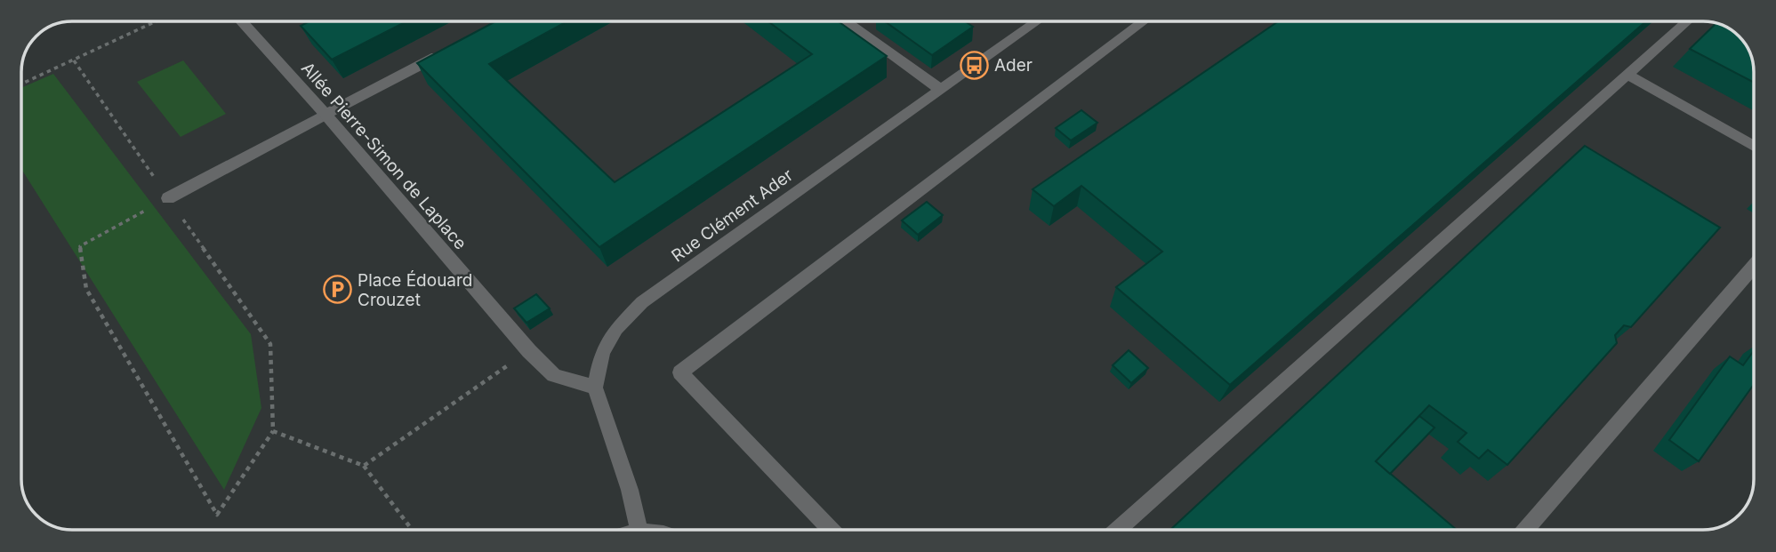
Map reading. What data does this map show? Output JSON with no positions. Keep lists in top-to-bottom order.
{
  "streets": {
    "street": ["Allée Pierre-Simon de Laplace", "Rue Clément Ader"]
  },
  "crossings": [
    ["Allée Pierre-Simon de Laplace", "Rue Clément Ader"]
  ],
  "places": {
    "bus stop": ["Ader"],
    "parking": ["Place Édouard Crouzet"]
  }
}
